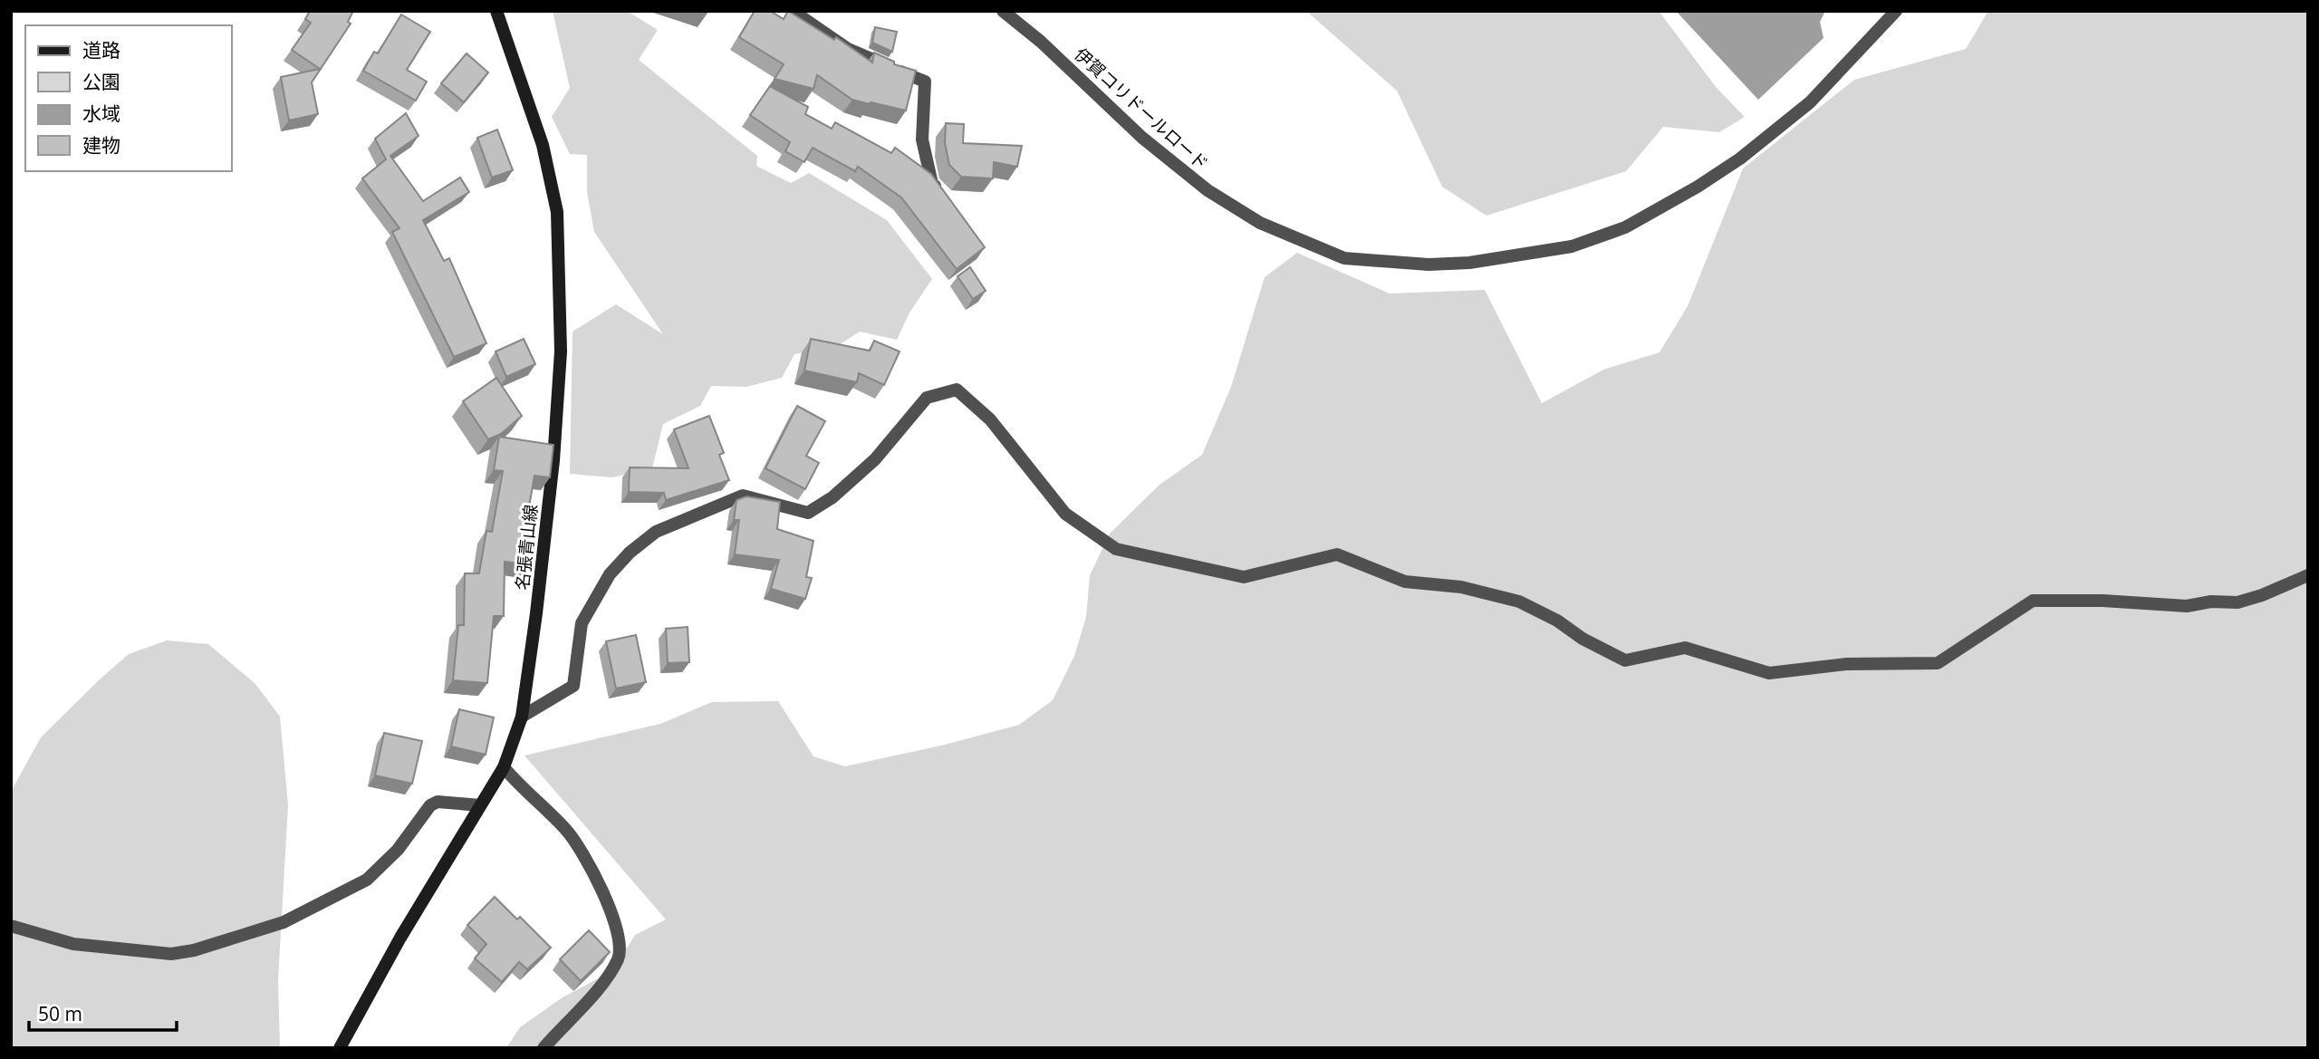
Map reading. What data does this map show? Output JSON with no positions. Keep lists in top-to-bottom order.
{
  "streets": {
    "main road": ["名張青山線"],
    "street": ["伊賀コリドールロード"]
  },
  "legend": [
    "道路",
    "公園",
    "水域",
    "建物"
  ],
  "scale_bar": "50 m"
}
